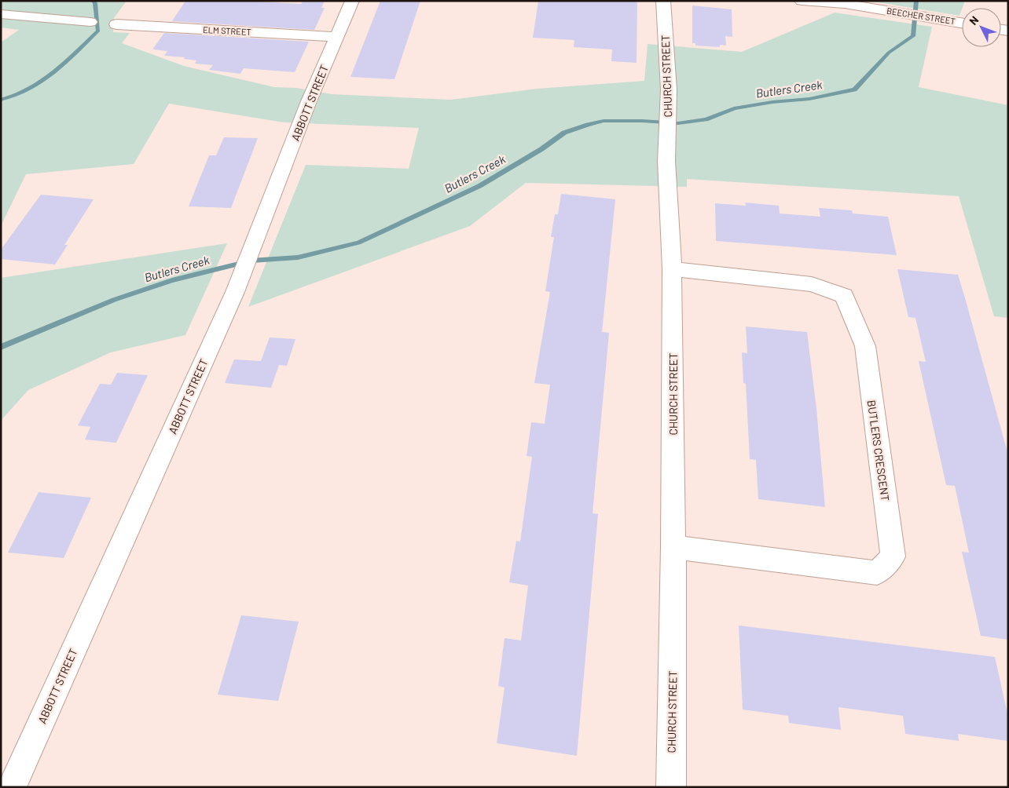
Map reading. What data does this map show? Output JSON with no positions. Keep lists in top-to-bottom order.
{
  "streets": {
    "street": [
      "BEECHER STREET",
      "ELM STREET",
      "CHURCH STREET",
      "ABBOTT STREET",
      "BUTLERS CRESCENT"
    ]
  },
  "crossings": [
    ["ELM STREET", "ABBOTT STREET"],
    ["CHURCH STREET", "BUTLERS CRESCENT"]
  ],
  "water": ["Butlers Creek"],
  "north": "top left"
}
